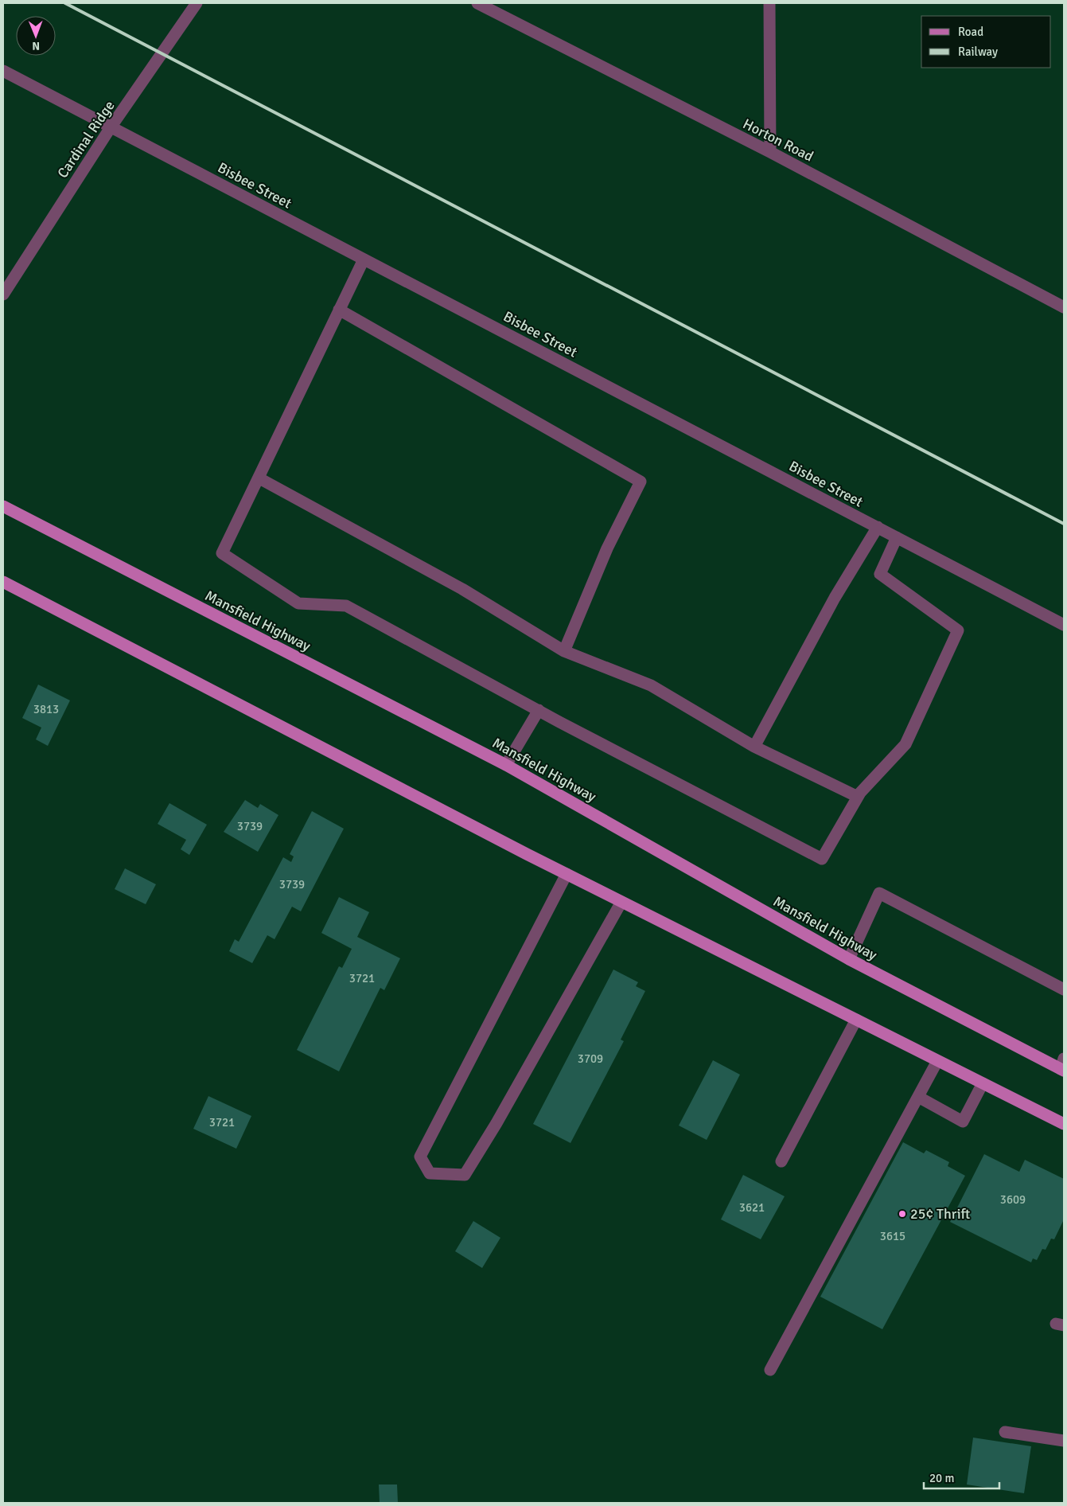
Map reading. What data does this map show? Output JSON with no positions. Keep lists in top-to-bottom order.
{
  "streets": {
    "main road": ["Mansfield Highway"],
    "street": ["Cardinal Ridge", "Horton Road", "Bisbee Street"]
  },
  "crossings": [
    ["Cardinal Ridge", "Bisbee Street"]
  ],
  "places": ["25¢ Thrift"],
  "house_numbers": [
    "3813",
    "3739",
    "3739",
    "3721",
    "3709",
    "3721",
    "3609",
    "3621",
    "3615"
  ],
  "legend": ["Road", "Railway"],
  "scale_bar": "20 m",
  "north": "bottom"
}
